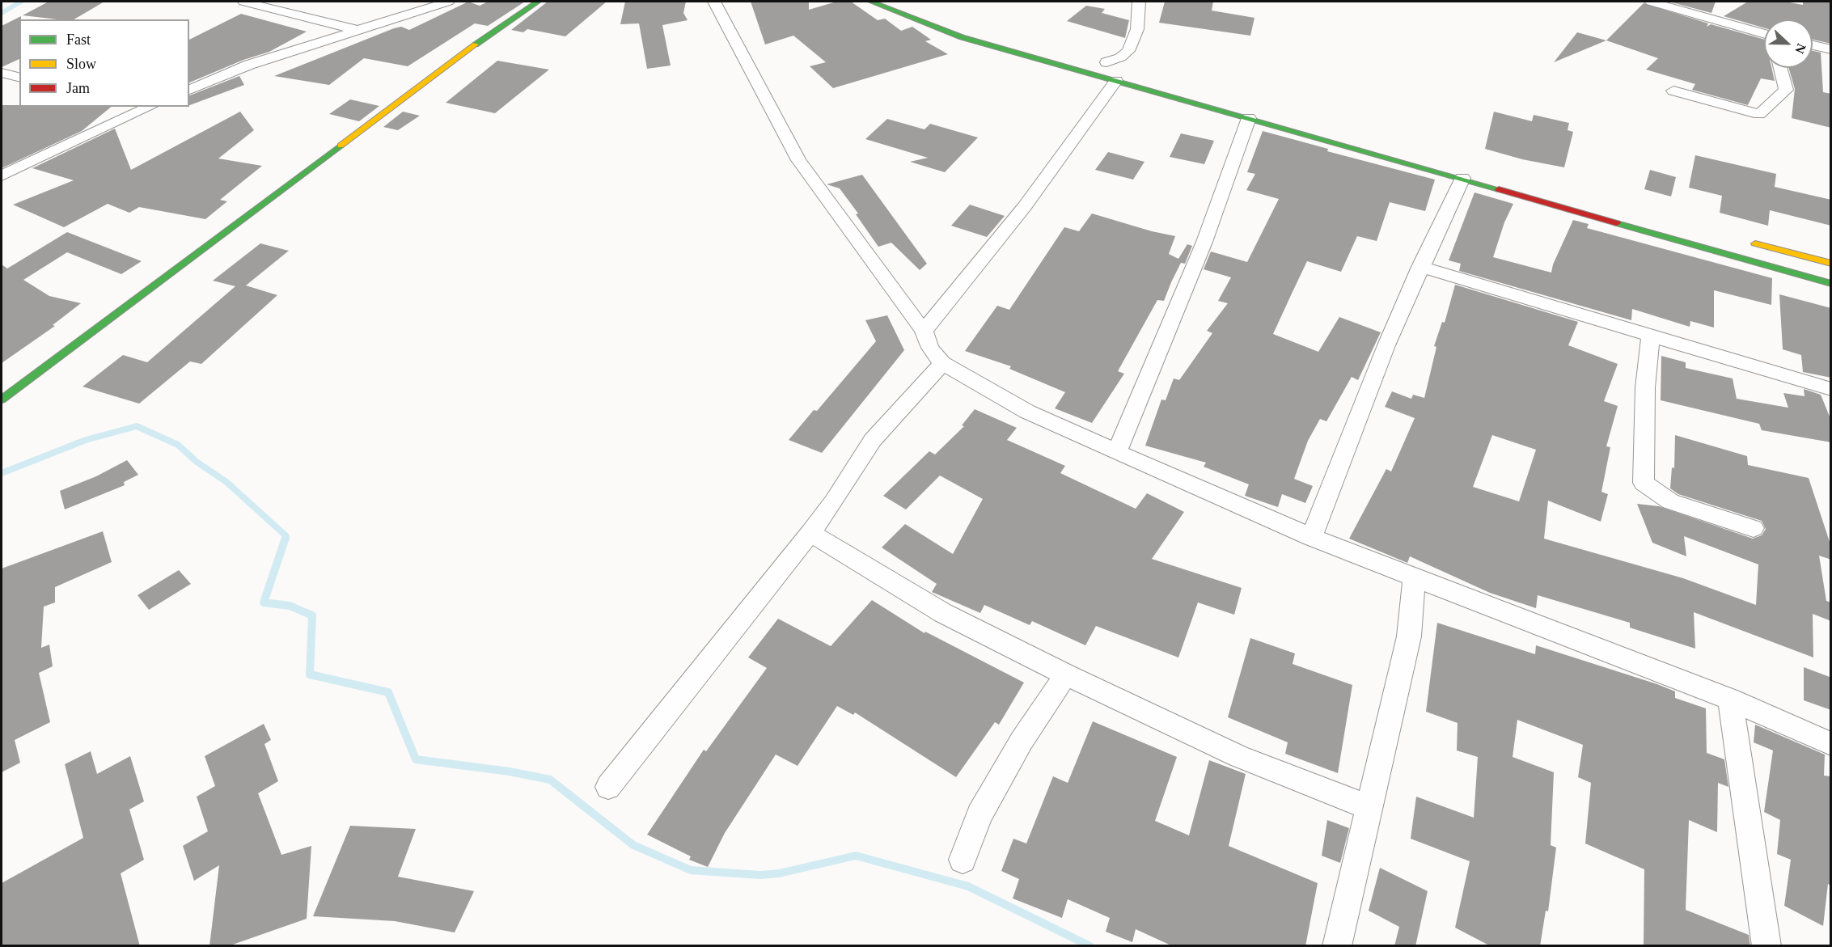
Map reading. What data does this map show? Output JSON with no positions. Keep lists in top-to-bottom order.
{
  "legend": ["Fast", "Slow", "Jam"],
  "north": "right"
}
